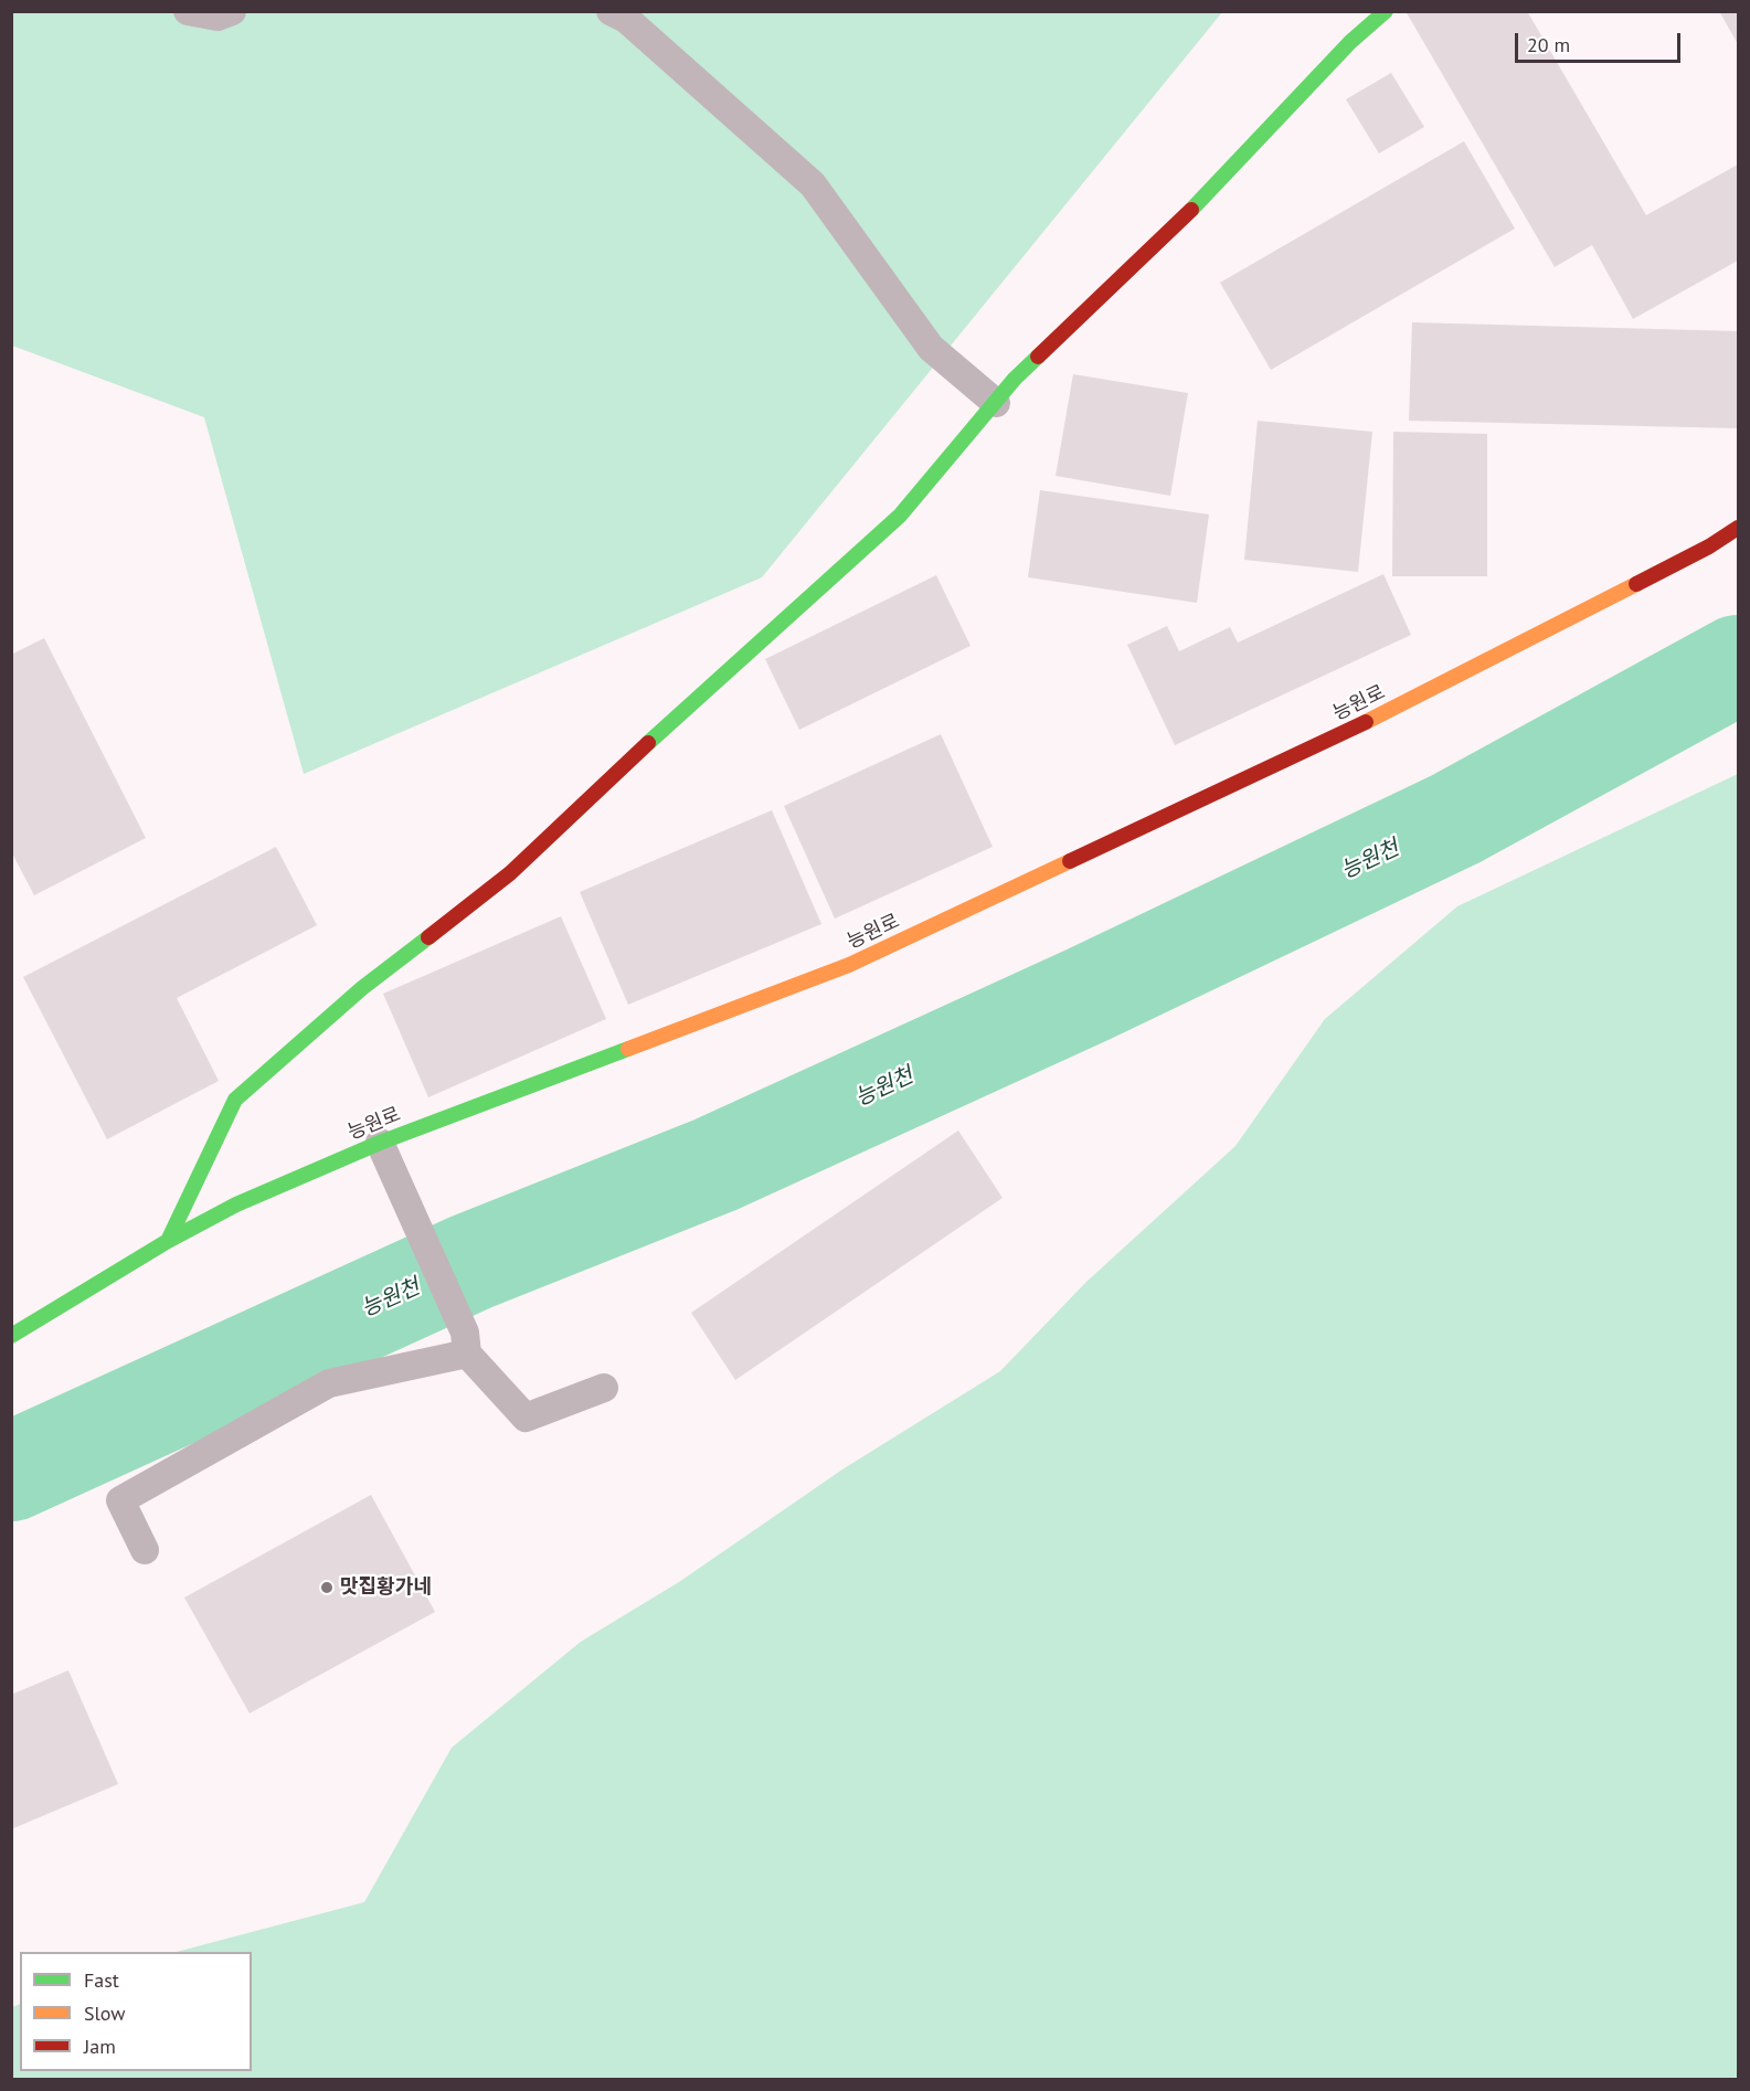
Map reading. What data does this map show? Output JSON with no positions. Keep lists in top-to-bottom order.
{
  "streets": {
    "street": ["능원로"]
  },
  "water": ["능원천"],
  "places": ["맛집황가네"],
  "legend": ["Fast", "Slow", "Jam"],
  "scale_bar": "20 m"
}
